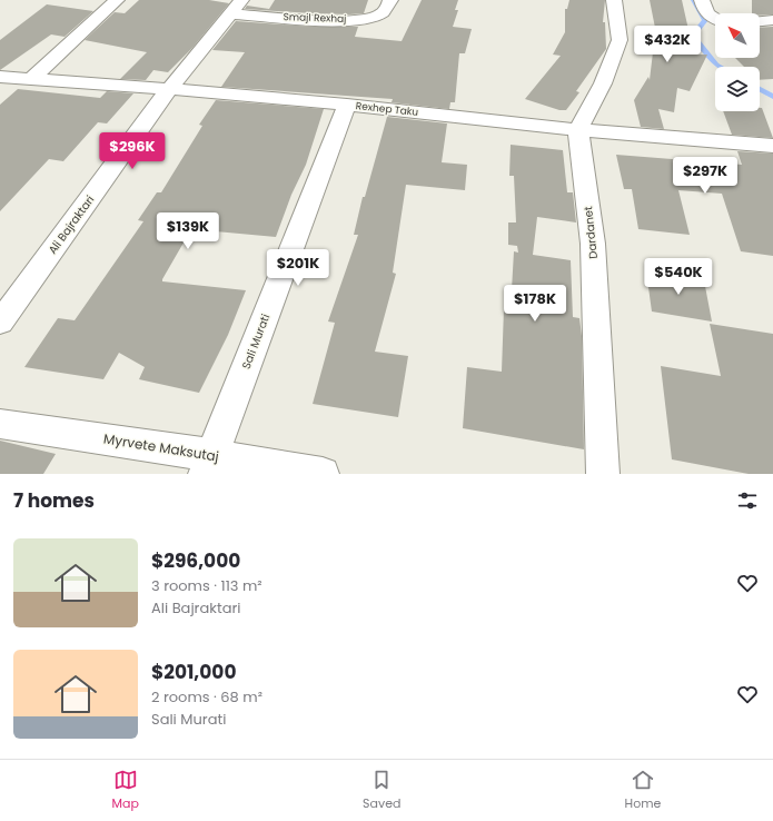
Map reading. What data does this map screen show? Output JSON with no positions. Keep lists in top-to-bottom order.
{
  "streets": {
    "street": [
      "Smajl Rexhaj",
      "Rexhep Taku",
      "Ali Bajraktari",
      "Dardanet",
      "Sali Murati",
      "Myrvete Maksutaj"
    ]
  },
  "crossings": [
    ["Smajl Rexhaj", "Ali Bajraktari"],
    ["Rexhep Taku", "Ali Bajraktari"],
    ["Rexhep Taku", "Dardanet"],
    ["Rexhep Taku", "Sali Murati"],
    ["Sali Murati", "Myrvete Maksutaj"]
  ],
  "north": "top left",
  "page": {
    "price": [
      "$432K",
      "$296K",
      "$297K",
      "$139K",
      "$201K",
      "$540K",
      "$178K"
    ],
    "heading": "7 homes",
    "list": [
      {
        "name": "$296,000",
        "note": "3 rooms · 113 m² · Ali Bajraktari"
      },
      {
        "name": "$201,000",
        "note": "2 rooms · 68 m² · Sali Murati"
      }
    ],
    "tabs": ["Map", "Saved", "Home"]
  }
}
